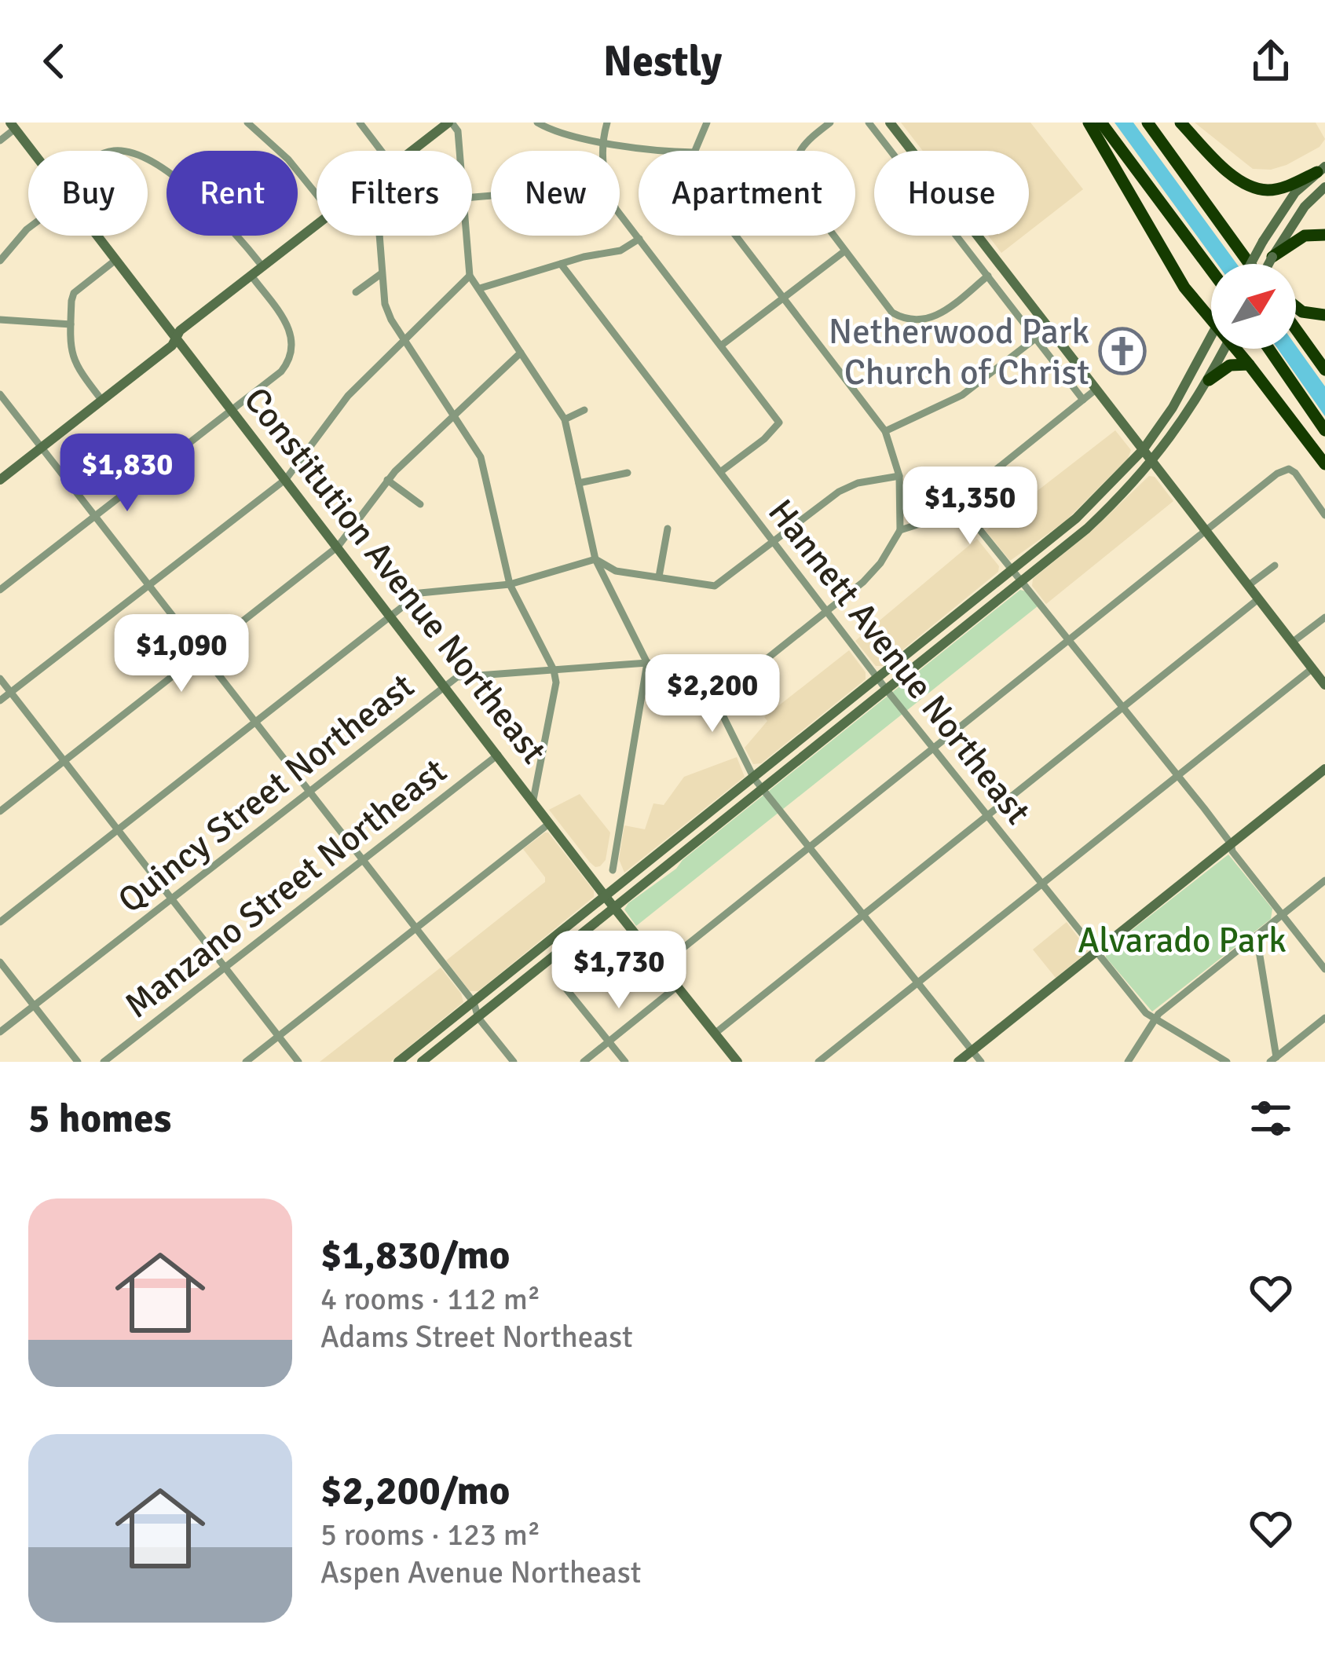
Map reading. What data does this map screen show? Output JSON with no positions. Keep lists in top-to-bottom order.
{
  "streets": {
    "street": [
      "Constitution Avenue Northeast",
      "Hannett Avenue Northeast",
      "Quincy Street Northeast",
      "Manzano Street Northeast"
    ]
  },
  "crossings": [
    ["Constitution Avenue Northeast", "Quincy Street Northeast"],
    ["Constitution Avenue Northeast", "Manzano Street Northeast"],
    ["Hannett Avenue Northeast", "Quincy Street Northeast"]
  ],
  "parks": ["Alvarado Park"],
  "places": {
    "church": ["Netherwood Park Church of Christ"]
  },
  "north": "top right",
  "page": {
    "header": "Nestly",
    "chip": [
      "Buy",
      "Rent",
      "Filters",
      "New",
      "Apartment",
      "House"
    ],
    "price": [
      "$1,830",
      "$1,350",
      "$1,090",
      "$2,200",
      "$1,730"
    ],
    "heading": "5 homes",
    "list": [
      {
        "name": "$1,830/mo",
        "note": "4 rooms · 112 m² · Adams Street Northeast"
      },
      {
        "name": "$2,200/mo",
        "note": "5 rooms · 123 m² · Aspen Avenue Northeast"
      }
    ]
  }
}
